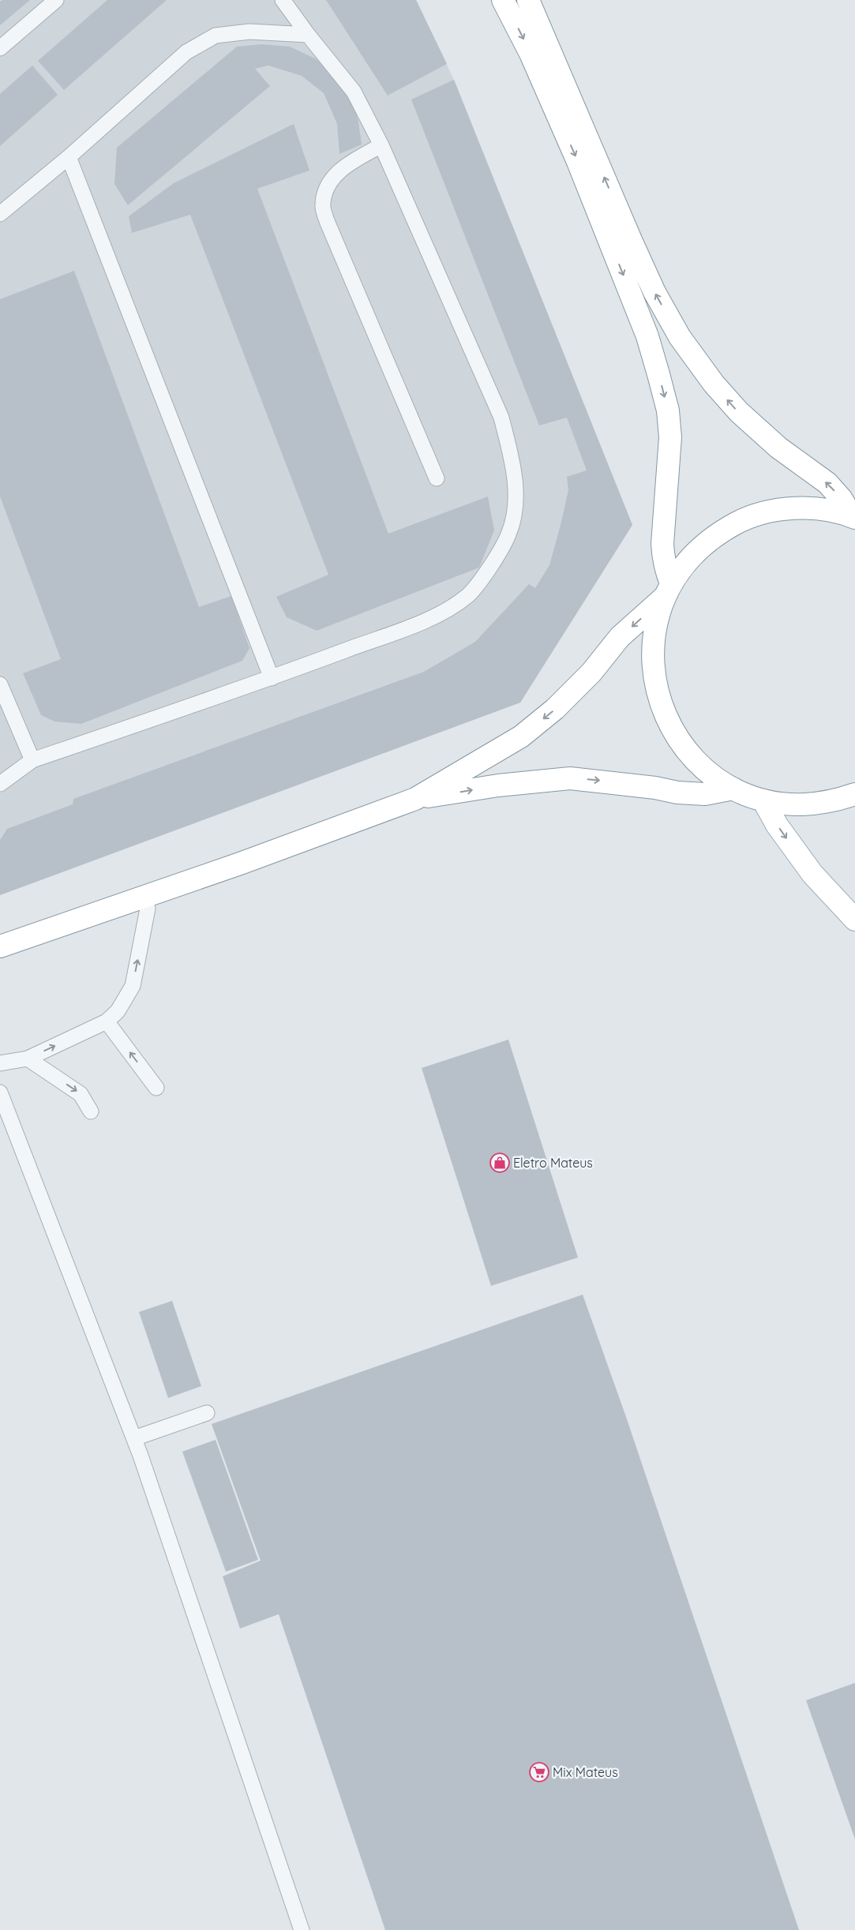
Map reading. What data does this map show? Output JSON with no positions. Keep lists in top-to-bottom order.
{
  "places": {
    "shop": ["Eletro Mateus"],
    "supermarket": ["Mix Mateus"]
  }
}
